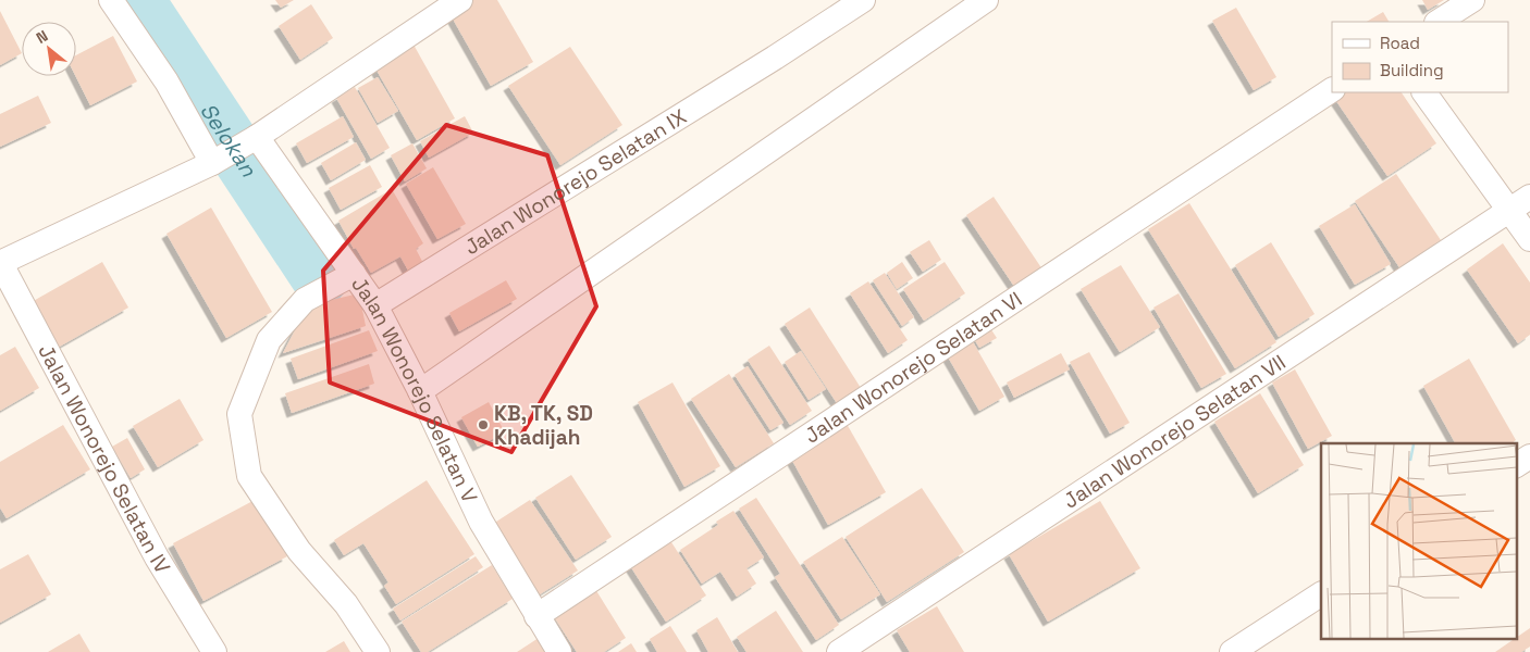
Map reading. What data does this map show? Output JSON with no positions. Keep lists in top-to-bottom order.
{
  "streets": {
    "street": [
      "Jalan Wonorejo Selatan IX",
      "Jalan Wonorejo Selatan VI",
      "Jalan Wonorejo Selatan V",
      "Jalan Wonorejo Selatan VII",
      "Jalan Wonorejo Selatan IV"
    ]
  },
  "crossings": [
    ["Jalan Wonorejo Selatan IX", "Jalan Wonorejo Selatan V"],
    ["Jalan Wonorejo Selatan VI", "Jalan Wonorejo Selatan V"]
  ],
  "water": ["Selokan"],
  "places": ["KB, TK, SD Khadijah"],
  "legend": ["Road", "Building"],
  "north": "top left"
}
